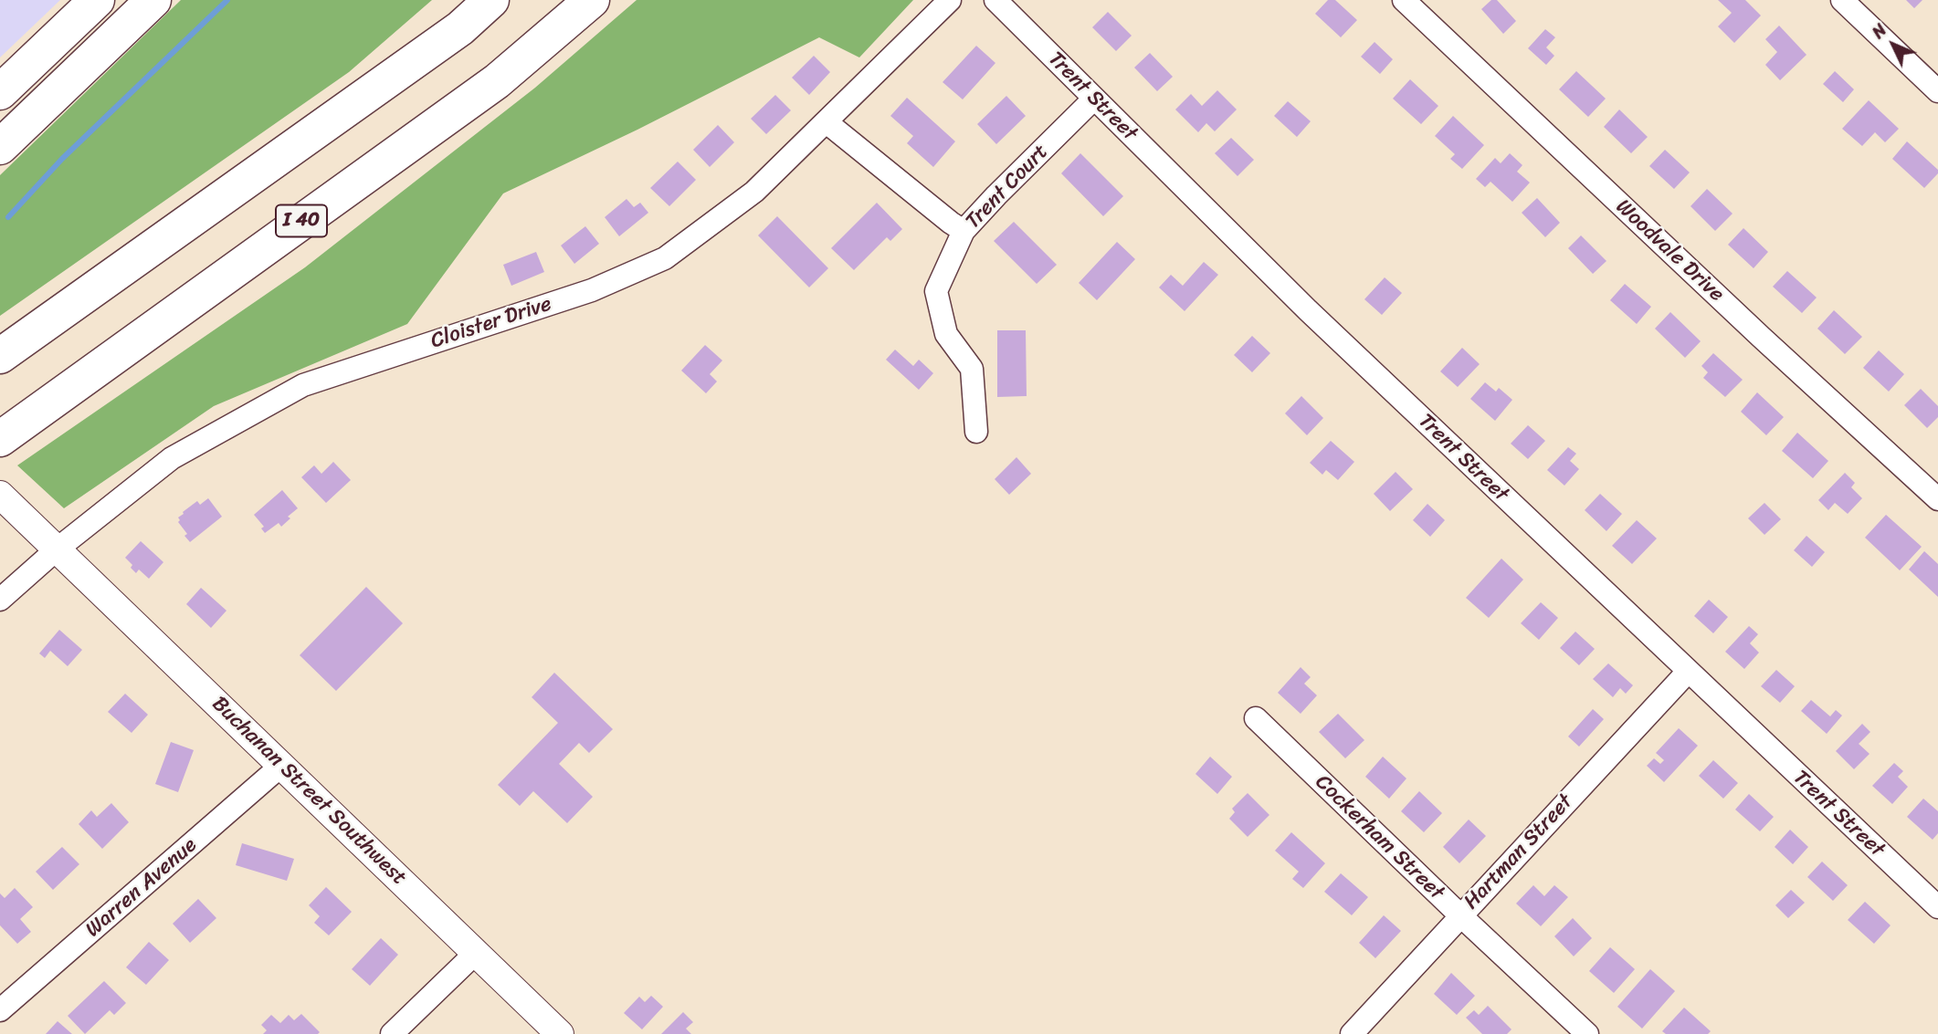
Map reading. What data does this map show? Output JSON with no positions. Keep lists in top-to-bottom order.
{
  "streets": {
    "main road": ["I 40"],
    "street": [
      "Trent Street",
      "Trent Court",
      "Woodvale Drive",
      "Cloister Drive",
      "Buchanan Street Southwest",
      "Cockerham Street",
      "Hartman Street",
      "Warren Avenue"
    ]
  },
  "crossings": [
    ["Trent Street", "Trent Court"],
    ["Trent Street", "Hartman Street"],
    ["Cloister Drive", "Buchanan Street Southwest"],
    ["Buchanan Street Southwest", "Warren Avenue"],
    ["Cockerham Street", "Hartman Street"]
  ],
  "north": "top left"
}
